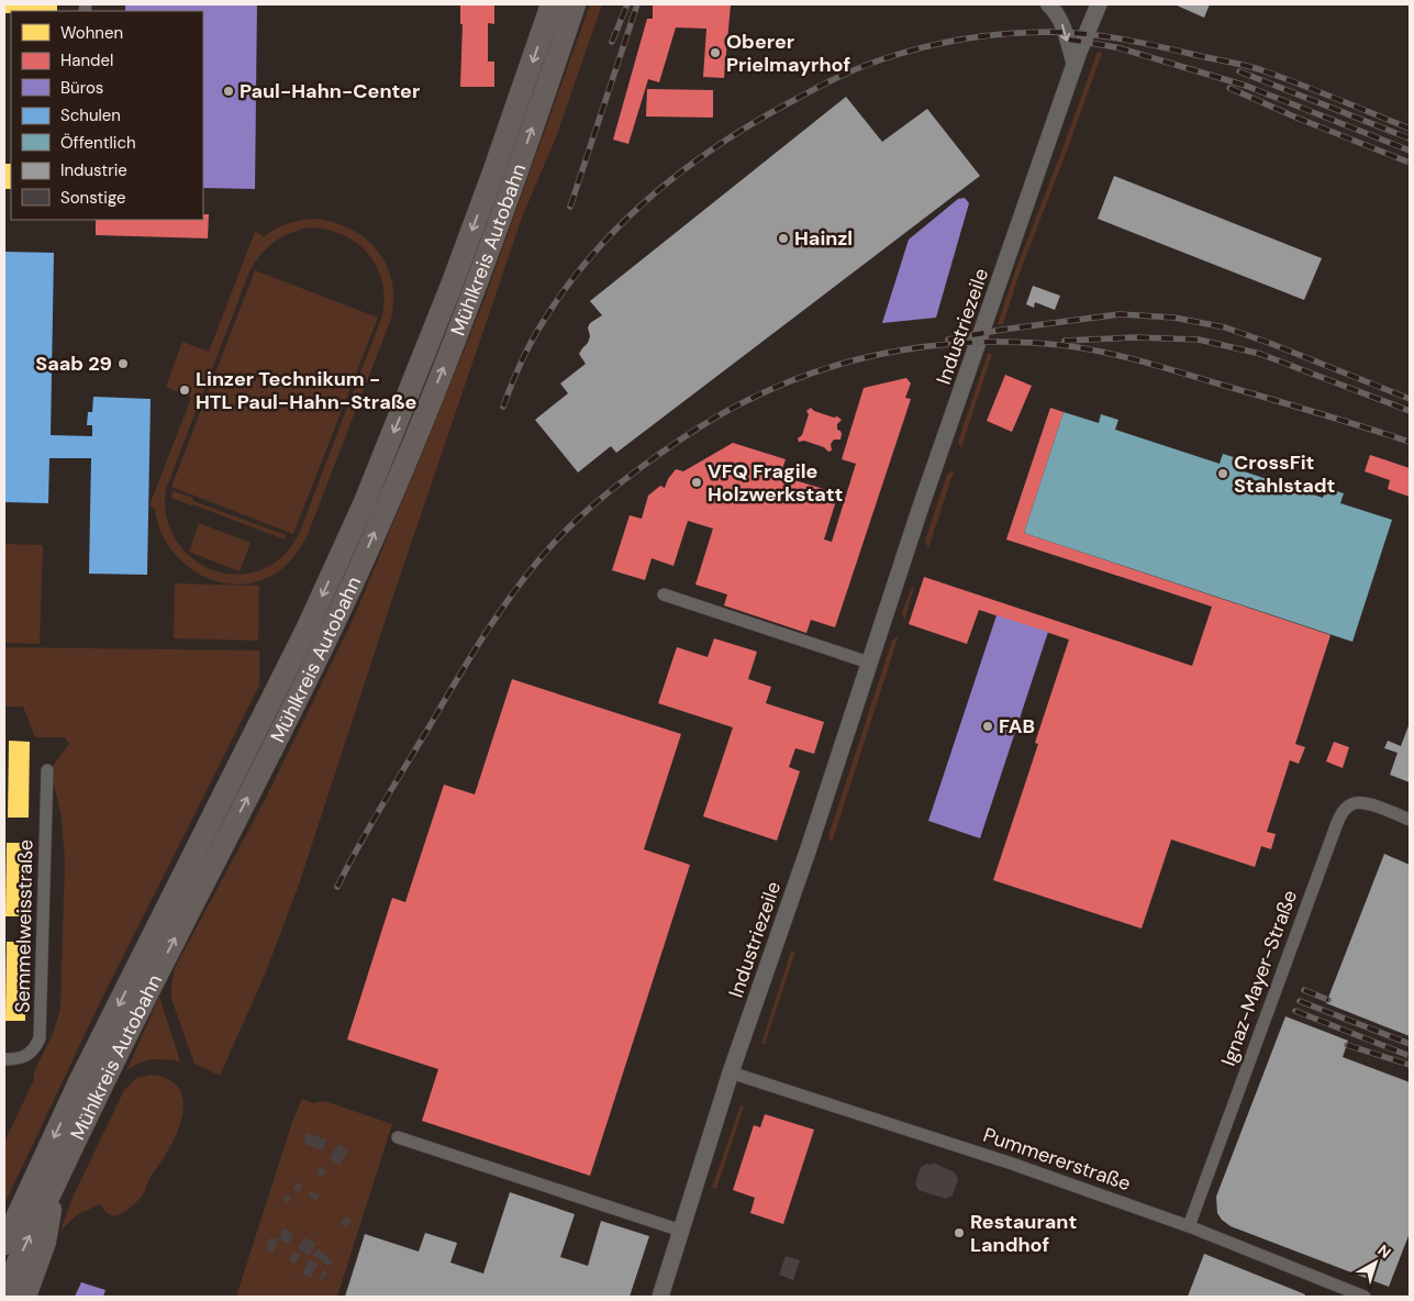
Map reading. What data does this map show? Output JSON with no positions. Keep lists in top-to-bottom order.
{
  "streets": {
    "highway": ["Mühlkreis Autobahn"],
    "main road": ["Industriezeile"],
    "street": ["Semmelweisstraße", "Ignaz-Mayer-Straße", "Pummererstraße"]
  },
  "crossings": [
    ["Industriezeile", "Pummererstraße"],
    ["Ignaz-Mayer-Straße", "Pummererstraße"]
  ],
  "places": [
    "Oberer Prielmayrhof",
    "Paul-Hahn-Center",
    "Hainzl",
    "Saab 29",
    "Linzer Technikum - HTL Paul-Hahn-Straße",
    "CrossFit Stahlstadt",
    "VFQ Fragile Holzwerkstatt",
    "FAB",
    "Restaurant Landhof"
  ],
  "legend": [
    "Wohnen",
    "Handel",
    "Büros",
    "Schulen",
    "Öffentlich",
    "Industrie",
    "Sonstige"
  ],
  "north": "top right"
}
